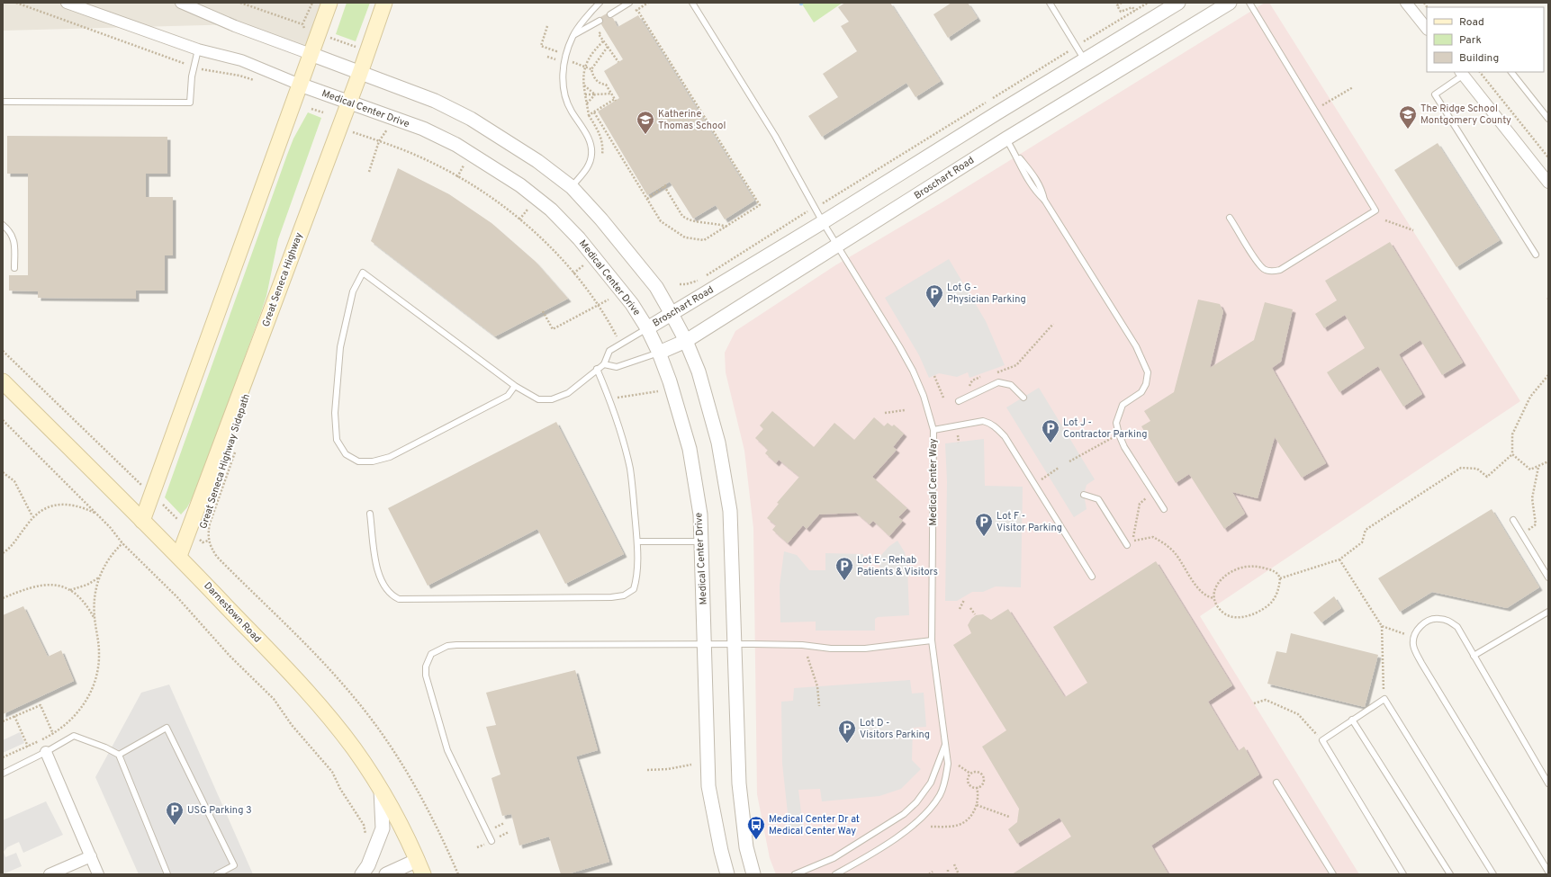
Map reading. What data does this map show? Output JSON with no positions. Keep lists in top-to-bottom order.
{
  "streets": {
    "main road": ["Great Seneca Highway", "Darnestown Road"],
    "street": ["Medical Center Drive", "Broschart Road"],
    "lane": ["Medical Center Way"],
    "path": ["Great Seneca Highway Sidepath"]
  },
  "crossings": [
    ["Medical Center Drive", "Broschart Road"],
    ["Medical Center Drive", "Great Seneca Highway"],
    ["Broschart Road", "Medical Center Way"],
    ["Great Seneca Highway", "Darnestown Road"]
  ],
  "places": {
    "school or university": ["The Ridge School Montgomery County", "Katherine Thomas School"],
    "parking": [
      "Lot G - Physician Parking",
      "Lot J - Contractor Parking",
      "Lot F - Visitor Parking",
      "Lot E - Rehab Patients & Visitors",
      "Lot D - Visitors Parking",
      "USG Parking 3"
    ],
    "bus stop": ["Medical Center Dr at Medical Center Way"]
  },
  "legend": ["Road", "Park", "Building"]
}
